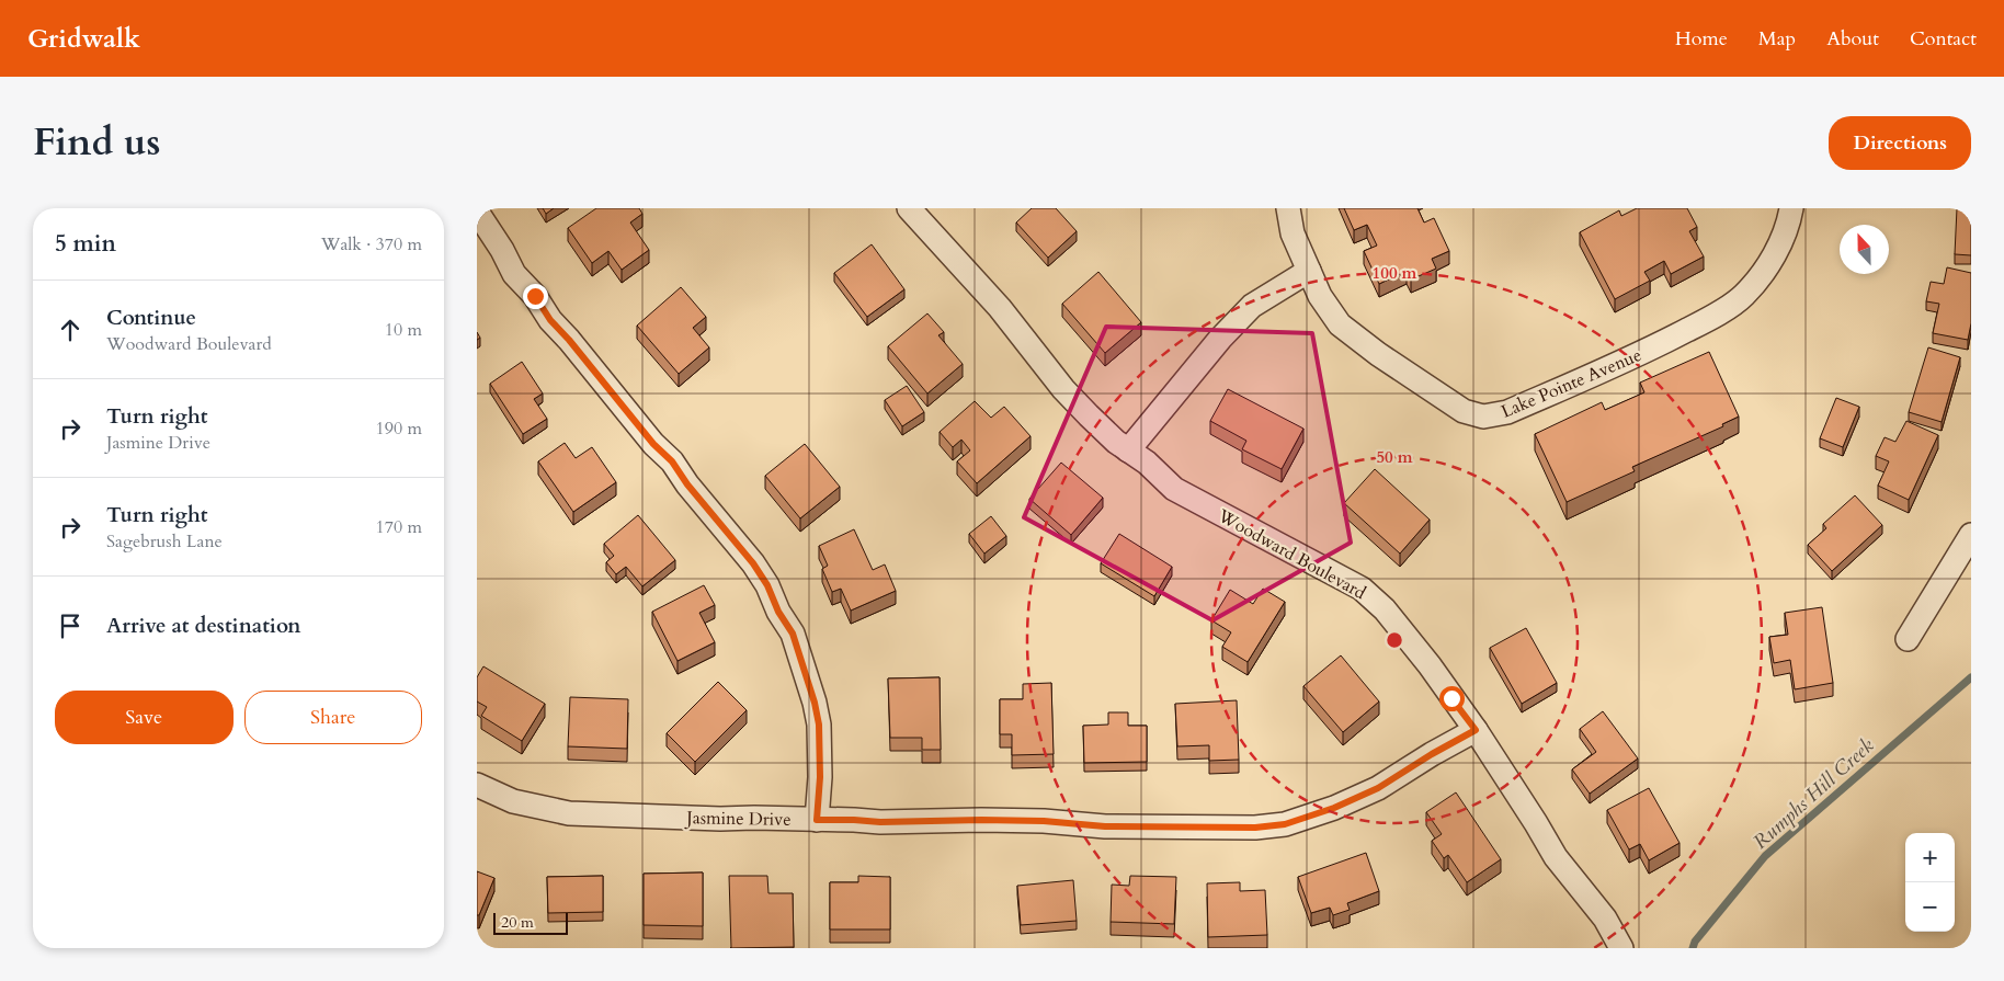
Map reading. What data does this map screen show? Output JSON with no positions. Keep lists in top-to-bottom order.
{
  "streets": {
    "street": ["Lake Pointe Avenue", "Woodward Boulevard", "Jasmine Drive"]
  },
  "crossings": [
    ["Woodward Boulevard", "Jasmine Drive"]
  ],
  "water": ["Rumphs Hill Creek"],
  "scale_bar": "20 m",
  "north": "top",
  "page": {
    "header": "Gridwalk",
    "nav": [
      "Home",
      "Map",
      "About",
      "Contact"
    ],
    "title": "Find us",
    "buttons": [
      "Directions",
      ["Save", "Share"]
    ],
    "heading": ["5 min", "Walk · 370 m"],
    "list": [
      ["Continue", "Woodward Boulevard", "10 m"],
      ["Turn right", "Jasmine Drive", "190 m"],
      ["Turn right", "Sagebrush Lane", "170 m"],
      "Arrive at destination"
    ],
    "map_buttons": ["+", "−"],
    "scale": "20 m"
  },
  "rings": ["100 m", "50 m"]
}
